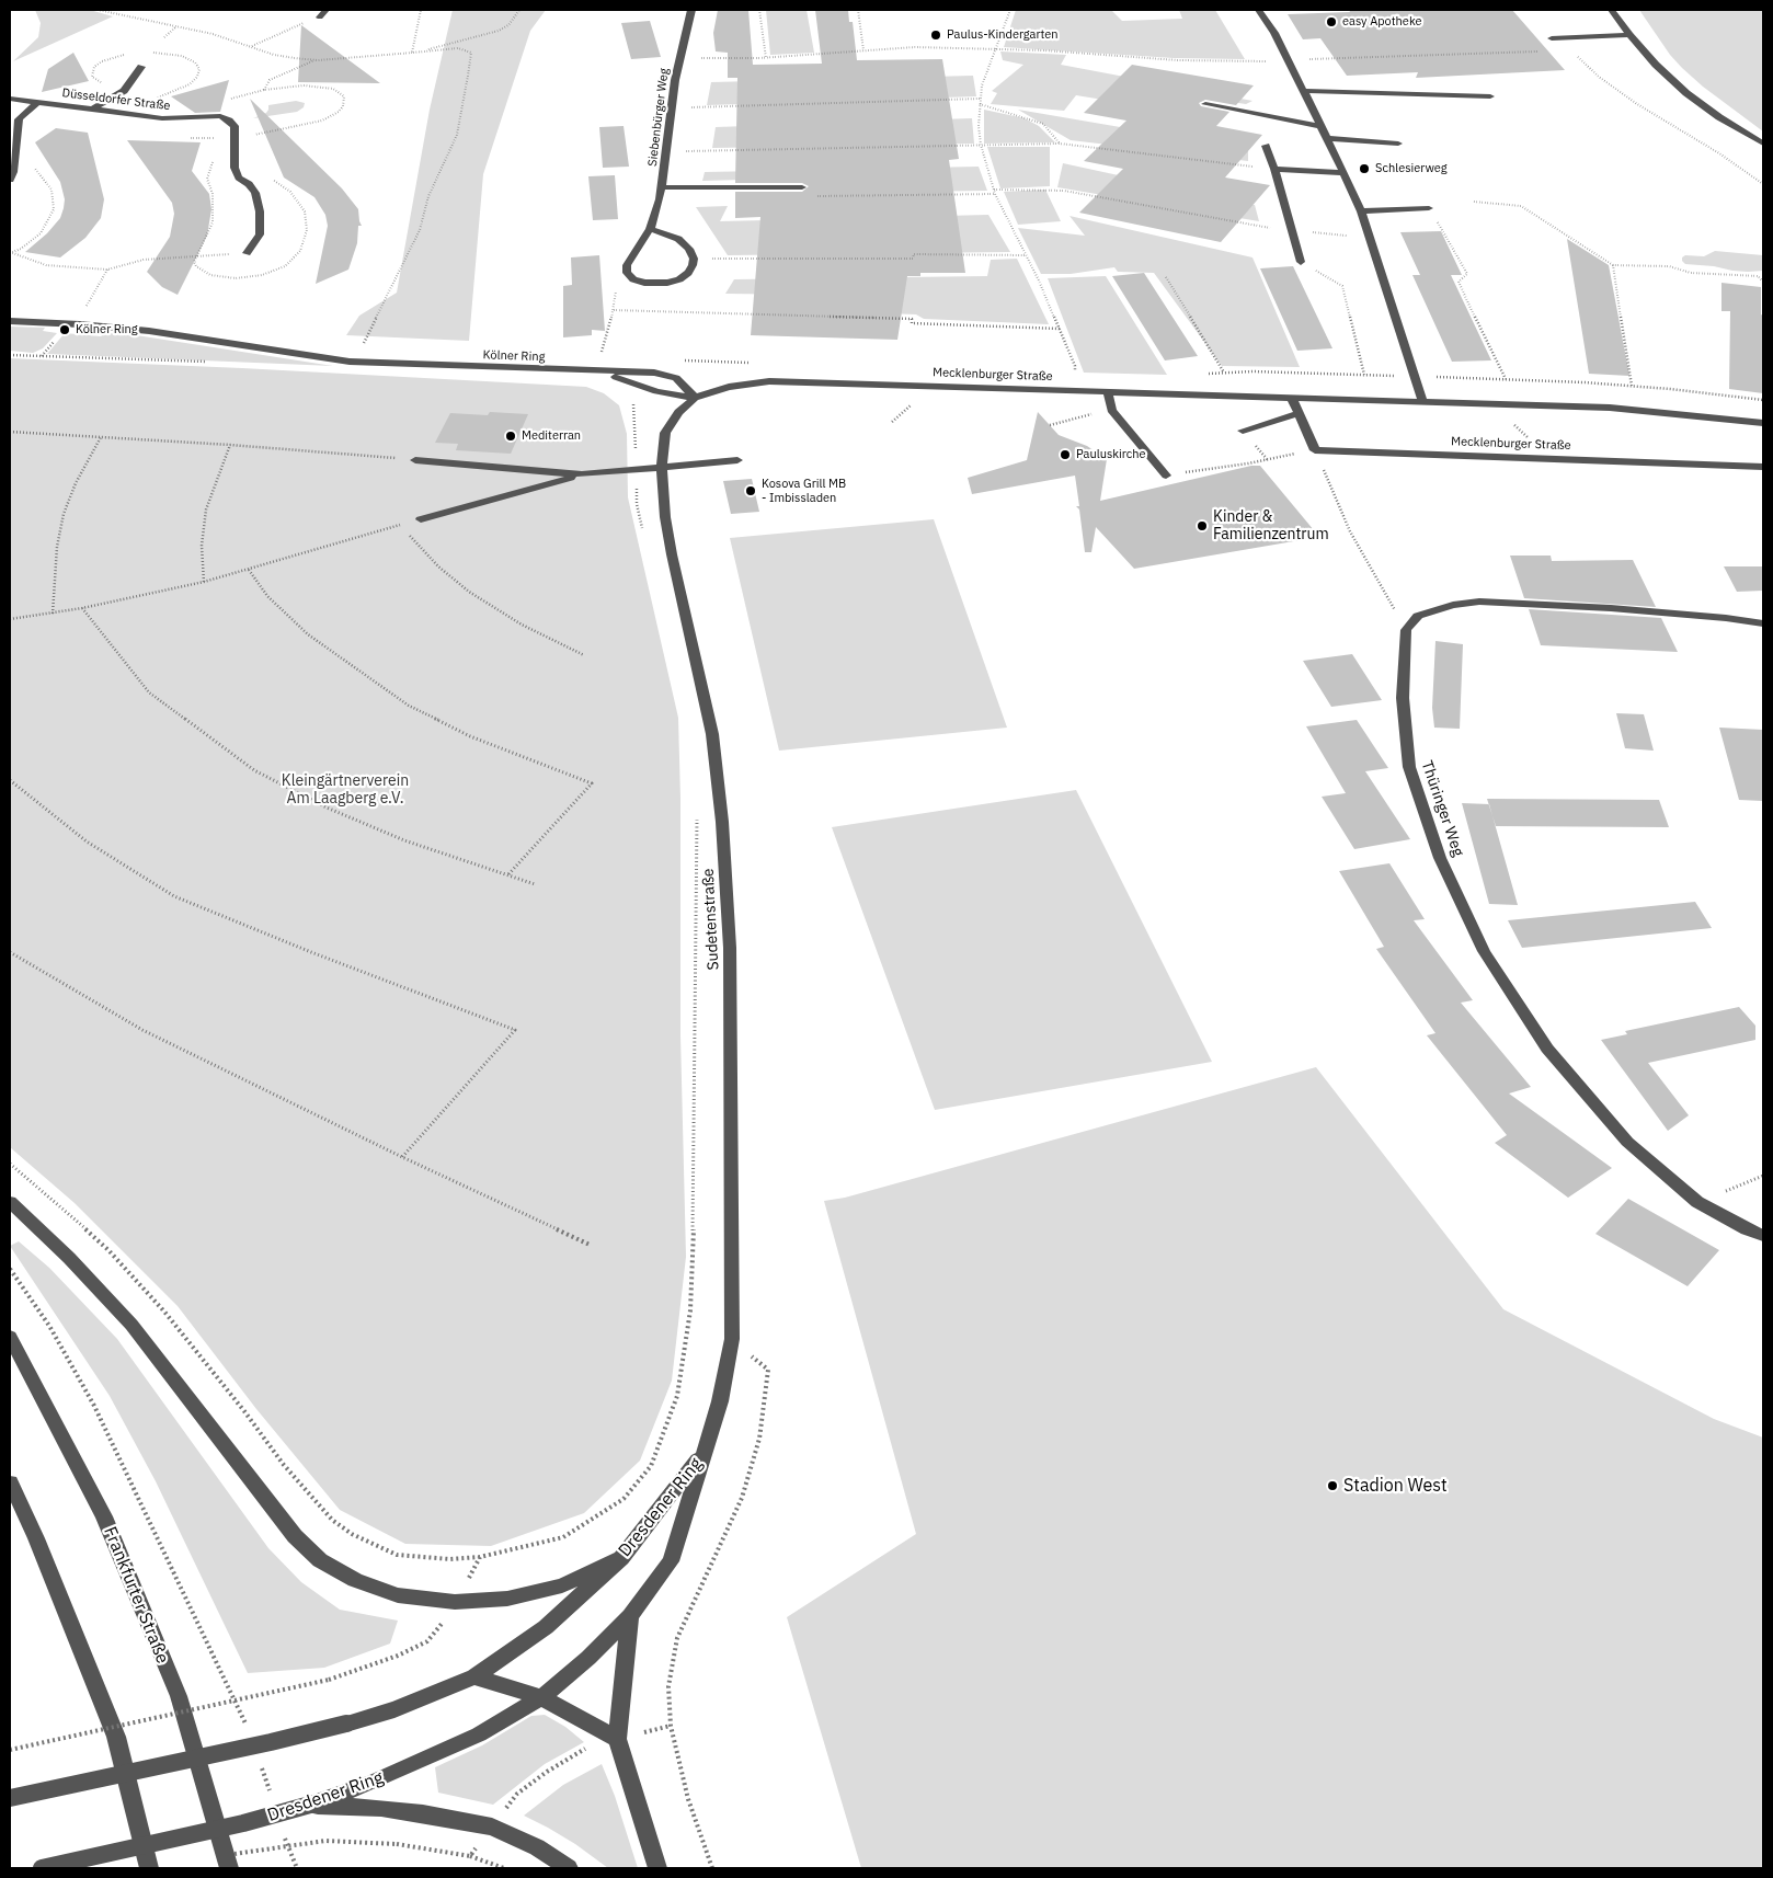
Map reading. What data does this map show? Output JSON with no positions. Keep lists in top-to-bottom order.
{
  "streets": {
    "street": [
      "Düsseldorfer Straße",
      "Siebenbürger Weg",
      "Kölner Ring",
      "Mecklenburger Straße",
      "Thüringer Weg",
      "Sudetenstraße",
      "Dresdener Ring",
      "Frankfurter Straße"
    ]
  },
  "crossings": [
    ["Kölner Ring", "Mecklenburger Straße"],
    ["Kölner Ring", "Sudetenstraße"],
    ["Mecklenburger Straße", "Sudetenstraße"],
    ["Sudetenstraße", "Dresdener Ring"]
  ],
  "parks": ["Kleingärtnerverein Am Laagberg e.V."],
  "places": [
    "easy Apotheke",
    "Paulus-Kindergarten",
    "Schlesierweg",
    "Kölner Ring",
    "Mediterran",
    "Pauluskirche",
    "Kosova Grill MB - Imbissladen",
    "Kinder & Familienzentrum",
    "Stadion West"
  ]
}
